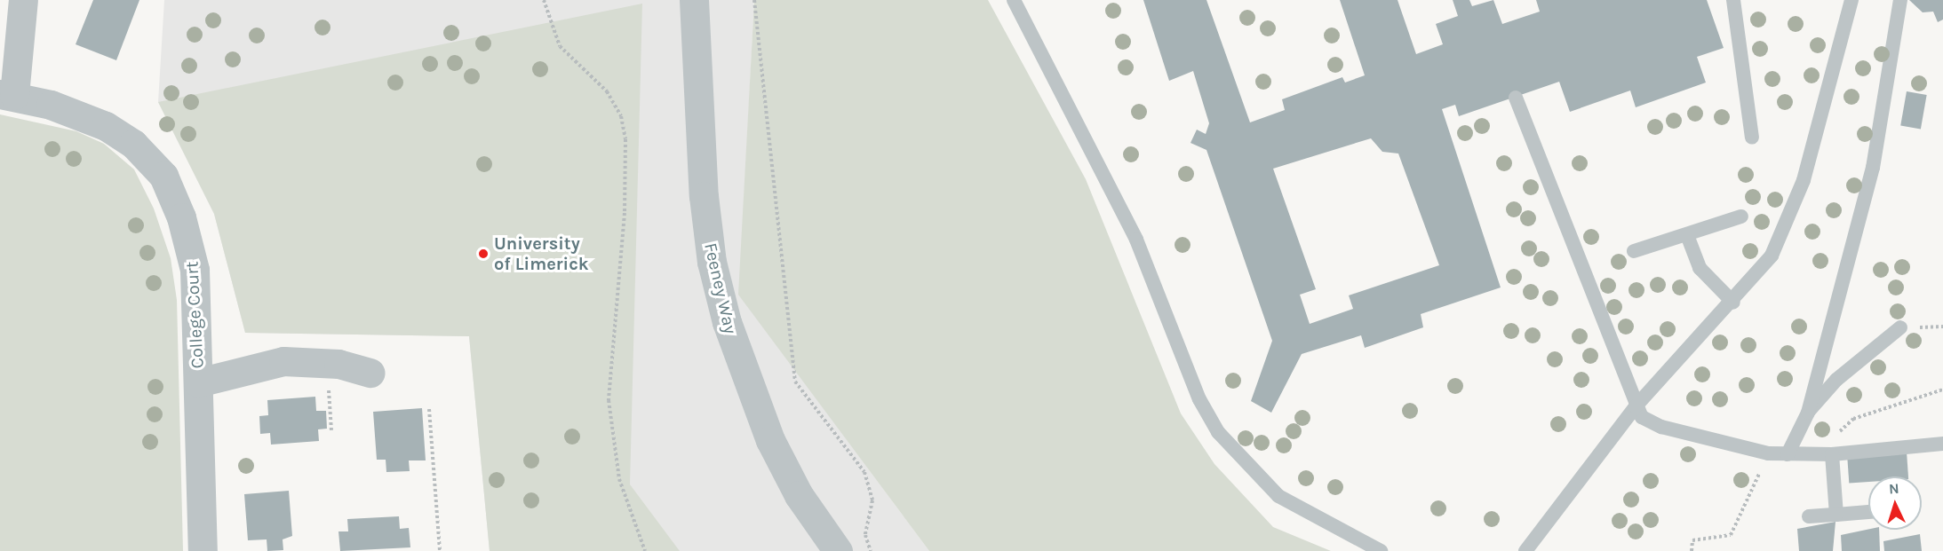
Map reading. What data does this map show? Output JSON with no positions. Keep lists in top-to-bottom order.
{
  "streets": {
    "street": ["Feeney Way", "College Court"]
  },
  "places": ["University of Limerick"],
  "north": "top"
}
